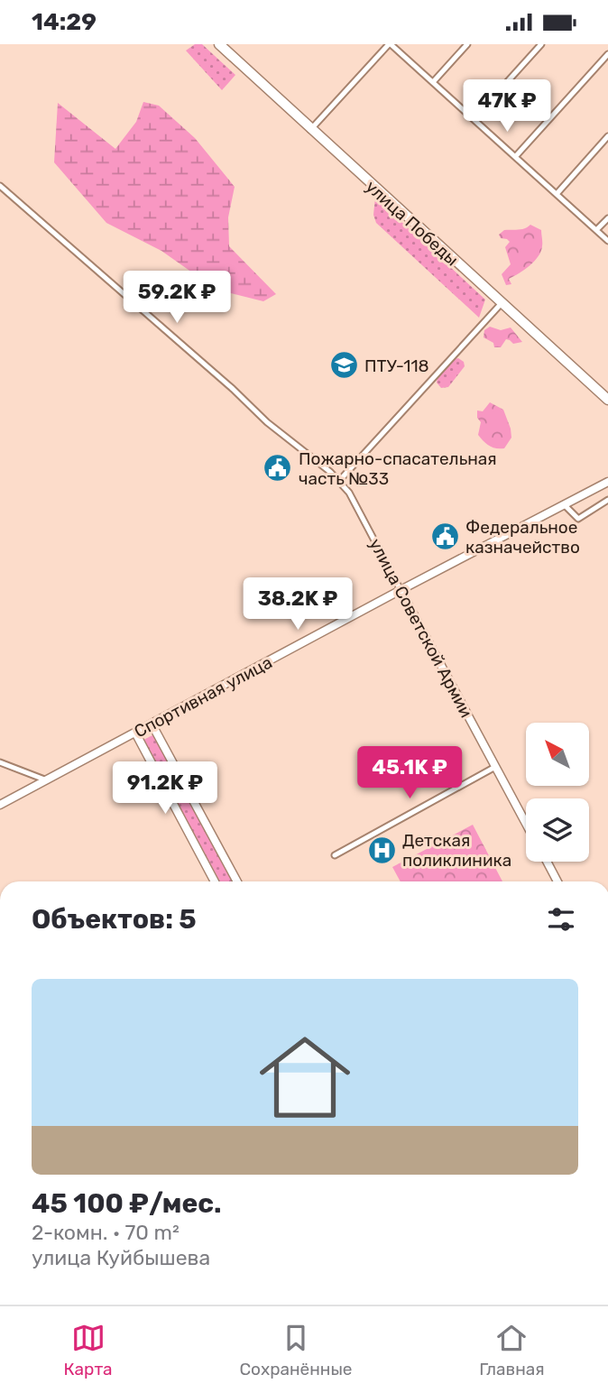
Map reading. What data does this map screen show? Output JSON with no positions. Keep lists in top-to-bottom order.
{
  "streets": {
    "highway": ["улица Победы"],
    "street": ["улица Советской Армии", "Спортивная улица"]
  },
  "crossings": [
    ["улица Советской Армии", "Спортивная улица"]
  ],
  "places": {
    "school or university": ["ПТУ-118"],
    "public building": ["Пожарно-спасательная часть №33", "Федеральное казначейство"],
    "hospital": ["Детская поликлиника"]
  },
  "north": "top left",
  "page": {
    "status": "14:29",
    "price": [
      "47K ₽",
      "59.2K ₽",
      "38.2K ₽",
      "45.1K ₽",
      "91.2K ₽"
    ],
    "heading": "Объектов: 5",
    "list": [
      {
        "name": "45 100 ₽/мес.",
        "note": "2-комн. · 70 m² · улица Куйбышева"
      }
    ],
    "tabs": ["Карта", "Сохранённые", "Главная"]
  }
}
